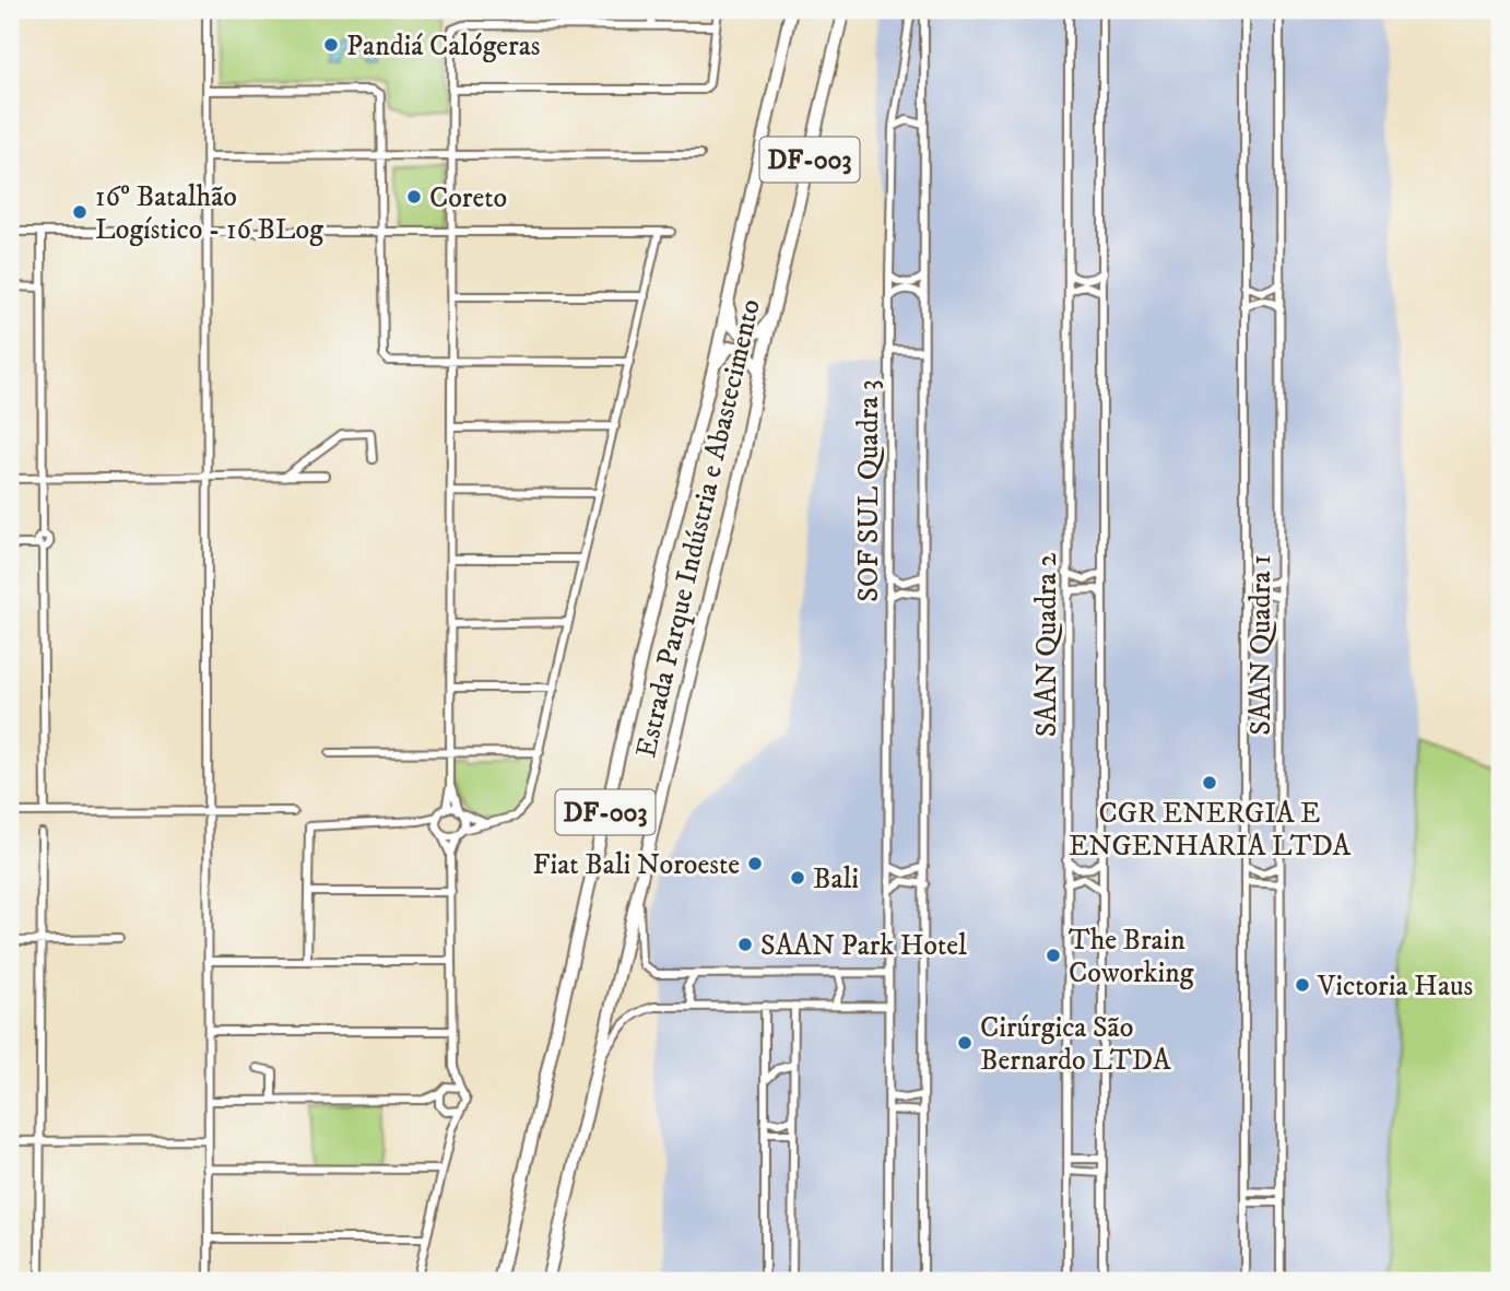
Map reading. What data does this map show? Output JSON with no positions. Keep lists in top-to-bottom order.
{
  "streets": {
    "highway": ["DF-003", "Estrada Parque Indústria e Abastecimento"],
    "street": ["SOF SUL Quadra 3", "SAAN Quadra 2", "SAAN Quadra 1"]
  },
  "places": [
    "Pandiá Calógeras",
    "Coreto",
    "16º Batalhão Logístico - 16 BLog",
    "CGR ENERGIA E ENGENHARIA LTDA",
    "Fiat Bali Noroeste",
    "Bali",
    "SAAN Park Hotel",
    "The Brain Coworking",
    "Victoria Haus",
    "Cirúrgica São Bernardo LTDA"
  ]
}
